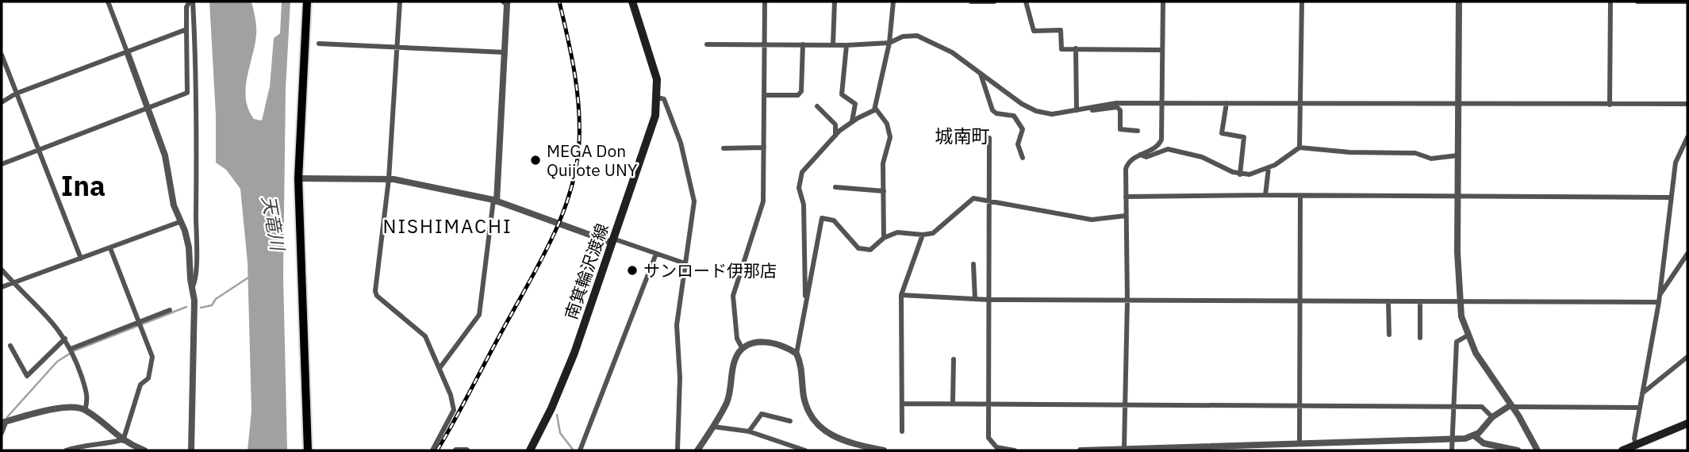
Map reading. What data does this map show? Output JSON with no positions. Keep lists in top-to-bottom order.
{
  "streets": {
    "main road": ["南箕輪沢渡線"]
  },
  "districts": ["城南町", "Ina", "NISHIMACHI"],
  "water": ["天竜川"],
  "places": ["MEGA Don Quijote UNY", "サンロード伊那店"]
}
